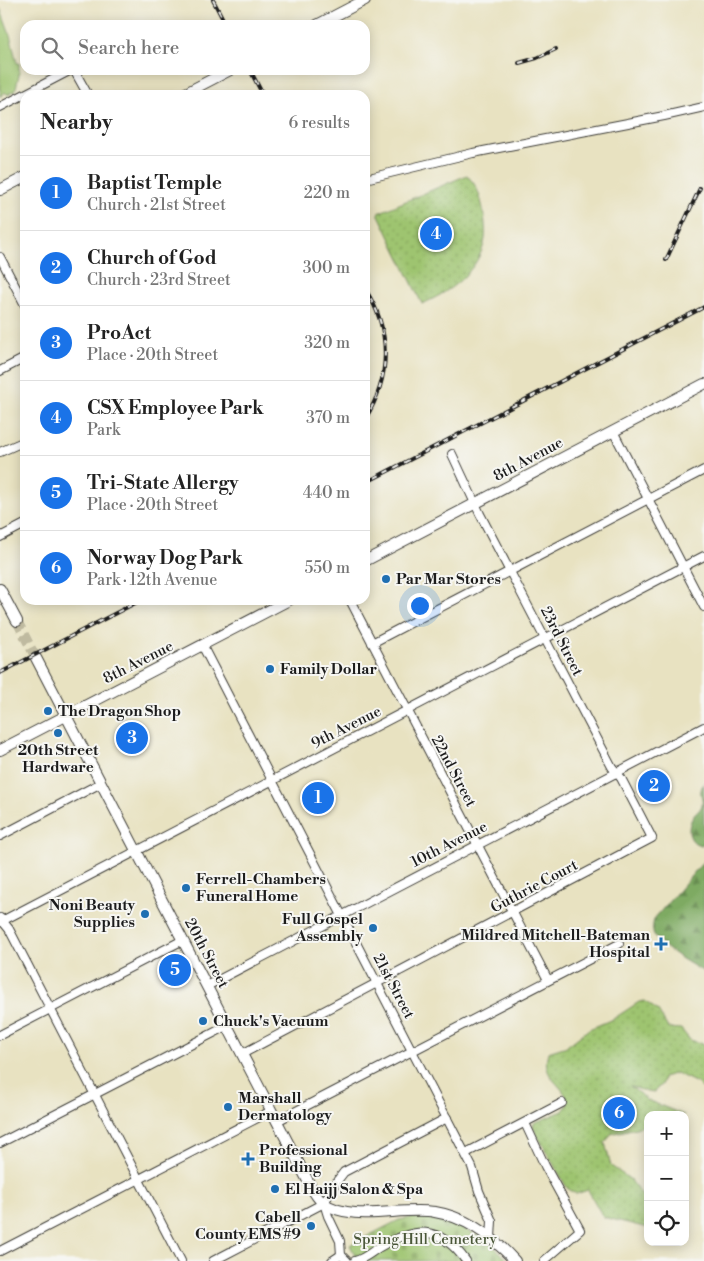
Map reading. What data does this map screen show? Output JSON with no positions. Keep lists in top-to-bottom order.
{
  "streets": {
    "main road": ["8th Avenue", "20th Street"],
    "street": [
      "23rd Street",
      "9th Avenue",
      "22nd Street",
      "10th Avenue",
      "Guthrie Court",
      "21st Street"
    ]
  },
  "crossings": [
    ["8th Avenue", "23rd Street"],
    ["8th Avenue", "20th Street"],
    ["8th Avenue", "21st Street"],
    ["23rd Street", "9th Avenue"],
    ["23rd Street", "10th Avenue"],
    ["23rd Street", "Guthrie Court"],
    ["9th Avenue", "22nd Street"],
    ["9th Avenue", "20th Street"],
    ["9th Avenue", "21st Street"],
    ["22nd Street", "10th Avenue"],
    ["22nd Street", "Guthrie Court"],
    ["10th Avenue", "20th Street"],
    ["10th Avenue", "21st Street"],
    ["Guthrie Court", "20th Street"],
    ["Guthrie Court", "21st Street"]
  ],
  "parks": ["Spring Hill Cemetery"],
  "places": {
    "other": [
      "Par Mar Stores",
      "Family Dollar",
      "The Dragon Shop",
      "20th Street Hardware",
      "Ferrell-Chambers Funeral Home",
      "Noni Beauty Supplies",
      "Full Gospel Assembly",
      "Chuck's Vacuum",
      "Marshall Dermatology",
      "El Haijj Salon & Spa",
      "Cabell County EMS #9"
    ],
    "health": ["Mildred Mitchell-Bateman Hospital", "Professional Building"]
  },
  "page": {
    "search": "Search here",
    "heading": ["Nearby", "6 results"],
    "list": [
      {
        "mark": "1",
        "name": "Baptist Temple",
        "note": "Church · 21st Street",
        "value": "220 m"
      },
      {
        "mark": "2",
        "name": "Church of God",
        "note": "Church · 23rd Street",
        "value": "300 m"
      },
      {
        "mark": "3",
        "name": "ProAct",
        "note": "Place · 20th Street",
        "value": "320 m"
      },
      {
        "mark": "4",
        "name": "CSX Employee Park",
        "note": "Park",
        "value": "370 m"
      },
      {
        "mark": "5",
        "name": "Tri-State Allergy",
        "note": "Place · 20th Street",
        "value": "440 m"
      },
      {
        "mark": "6",
        "name": "Norway Dog Park",
        "note": "Park · 12th Avenue",
        "value": "550 m"
      }
    ],
    "pins": [
      "4",
      "3",
      "2",
      "1",
      "5",
      "6"
    ],
    "map_buttons": ["+", "−"]
  }
}
